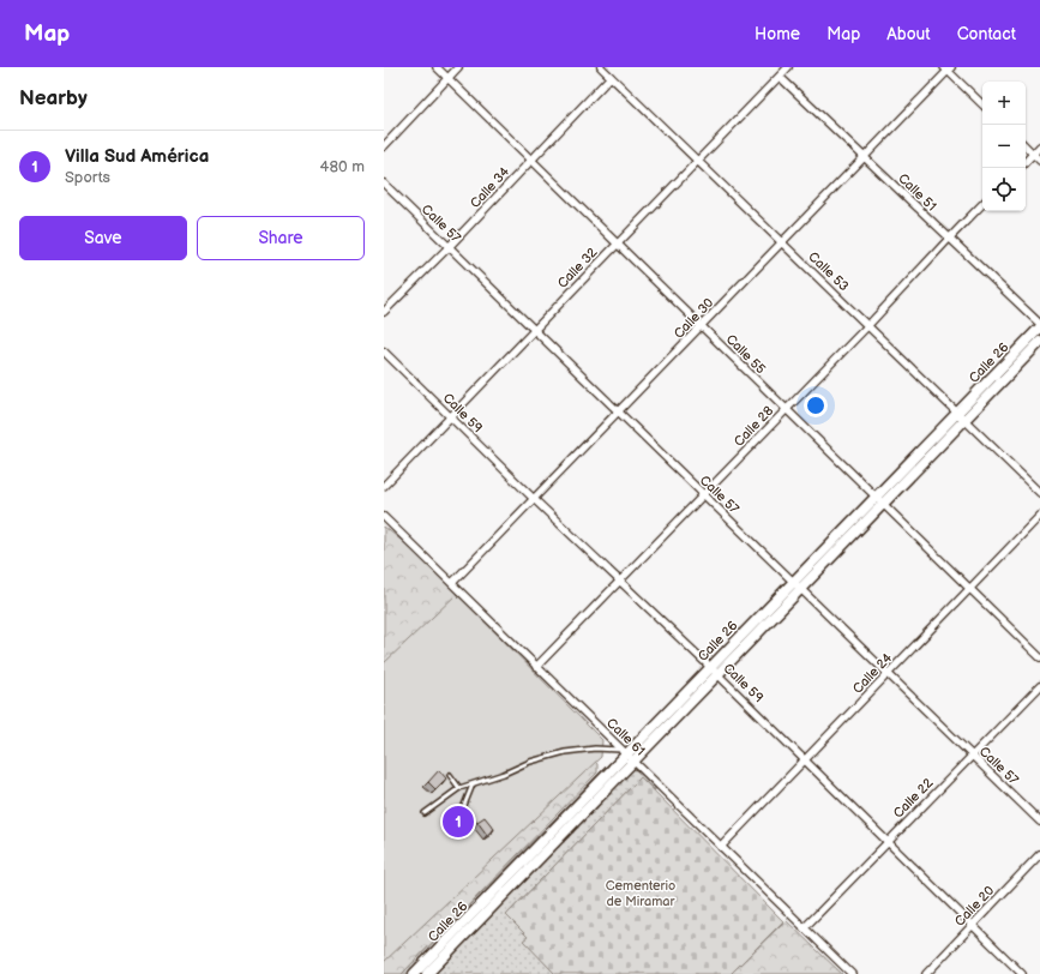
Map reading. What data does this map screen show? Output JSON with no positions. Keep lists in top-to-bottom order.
{
  "streets": {
    "main road": ["Calle 26"],
    "street": [
      "Calle 34",
      "Calle 51",
      "Calle 57",
      "Calle 32",
      "Calle 53",
      "Calle 30",
      "Calle 55",
      "Calle 59",
      "Calle 28",
      "Calle 24",
      "Calle 61",
      "Calle 22",
      "Calle 20"
    ]
  },
  "crossings": [
    ["Calle 34", "Calle 57"],
    ["Calle 34", "Calle 53"],
    ["Calle 34", "Calle 55"],
    ["Calle 51", "Calle 32"],
    ["Calle 51", "Calle 30"],
    ["Calle 51", "Calle 26"],
    ["Calle 51", "Calle 28"],
    ["Calle 57", "Calle 32"],
    ["Calle 57", "Calle 30"],
    ["Calle 57", "Calle 26"],
    ["Calle 57", "Calle 28"],
    ["Calle 57", "Calle 24"],
    ["Calle 57", "Calle 22"],
    ["Calle 32", "Calle 53"],
    ["Calle 32", "Calle 55"],
    ["Calle 32", "Calle 59"],
    ["Calle 53", "Calle 30"],
    ["Calle 53", "Calle 26"],
    ["Calle 53", "Calle 28"],
    ["Calle 30", "Calle 55"],
    ["Calle 30", "Calle 59"],
    ["Calle 30", "Calle 61"],
    ["Calle 55", "Calle 26"],
    ["Calle 55", "Calle 28"],
    ["Calle 55", "Calle 24"],
    ["Calle 26", "Calle 59"],
    ["Calle 26", "Calle 61"],
    ["Calle 59", "Calle 28"],
    ["Calle 59", "Calle 24"],
    ["Calle 59", "Calle 22"],
    ["Calle 59", "Calle 20"],
    ["Calle 28", "Calle 61"],
    ["Calle 24", "Calle 61"],
    ["Calle 61", "Calle 22"]
  ],
  "parks": ["Cementerio de Miramar"],
  "page": {
    "header": "Map",
    "nav": [
      "Home",
      "Map",
      "About",
      "Contact"
    ],
    "heading": "Nearby",
    "map_buttons": ["+", "−"],
    "list": [
      {
        "mark": "1",
        "name": "Villa Sud América",
        "note": "Sports",
        "value": "480 m"
      }
    ],
    "buttons": ["Save", "Share"],
    "pins": "1"
  }
}
